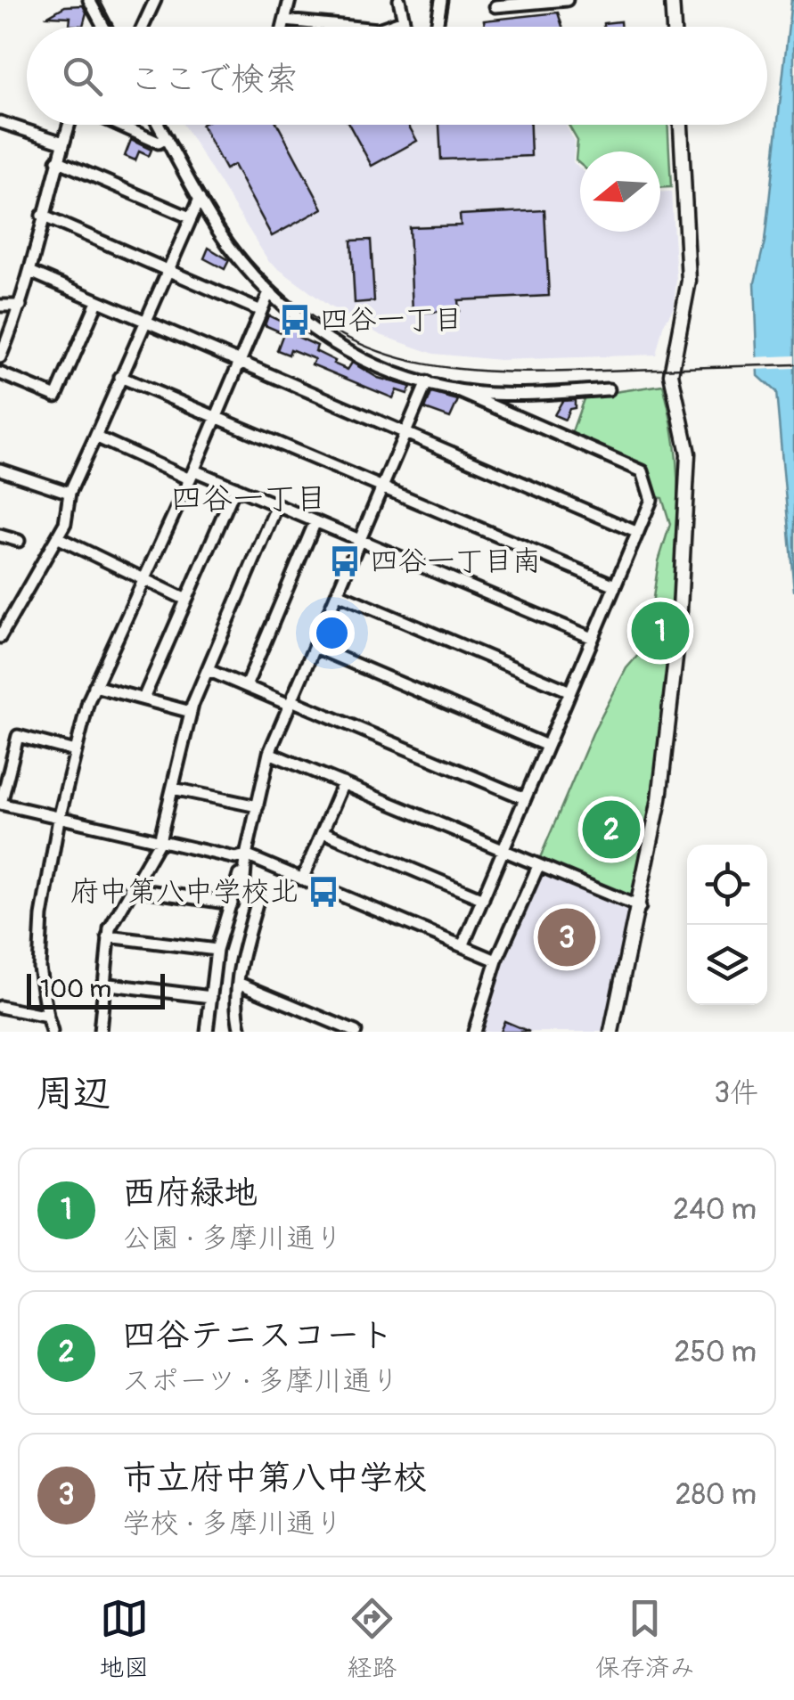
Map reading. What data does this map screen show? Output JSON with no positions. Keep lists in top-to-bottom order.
{
  "districts": ["四谷一丁目"],
  "places": {
    "bus stop": ["四谷一丁目", "四谷一丁目南", "府中第八中学校北"]
  },
  "scale_bar": "100 m",
  "north": "left",
  "page": {
    "search": "ここで検索",
    "pins": ["1", "2", "3"],
    "scale": "100 m",
    "heading": ["周辺", "3件"],
    "list": [
      {
        "mark": "1",
        "name": "西府緑地",
        "note": "公園 · 多摩川通り",
        "value": "240 m"
      },
      {
        "mark": "2",
        "name": "四谷テニスコート",
        "note": "スポーツ · 多摩川通り",
        "value": "250 m"
      },
      {
        "mark": "3",
        "name": "市立府中第八中学校",
        "note": "学校 · 多摩川通り",
        "value": "280 m"
      }
    ],
    "nav": ["地図", "経路", "保存済み"]
  }
}
